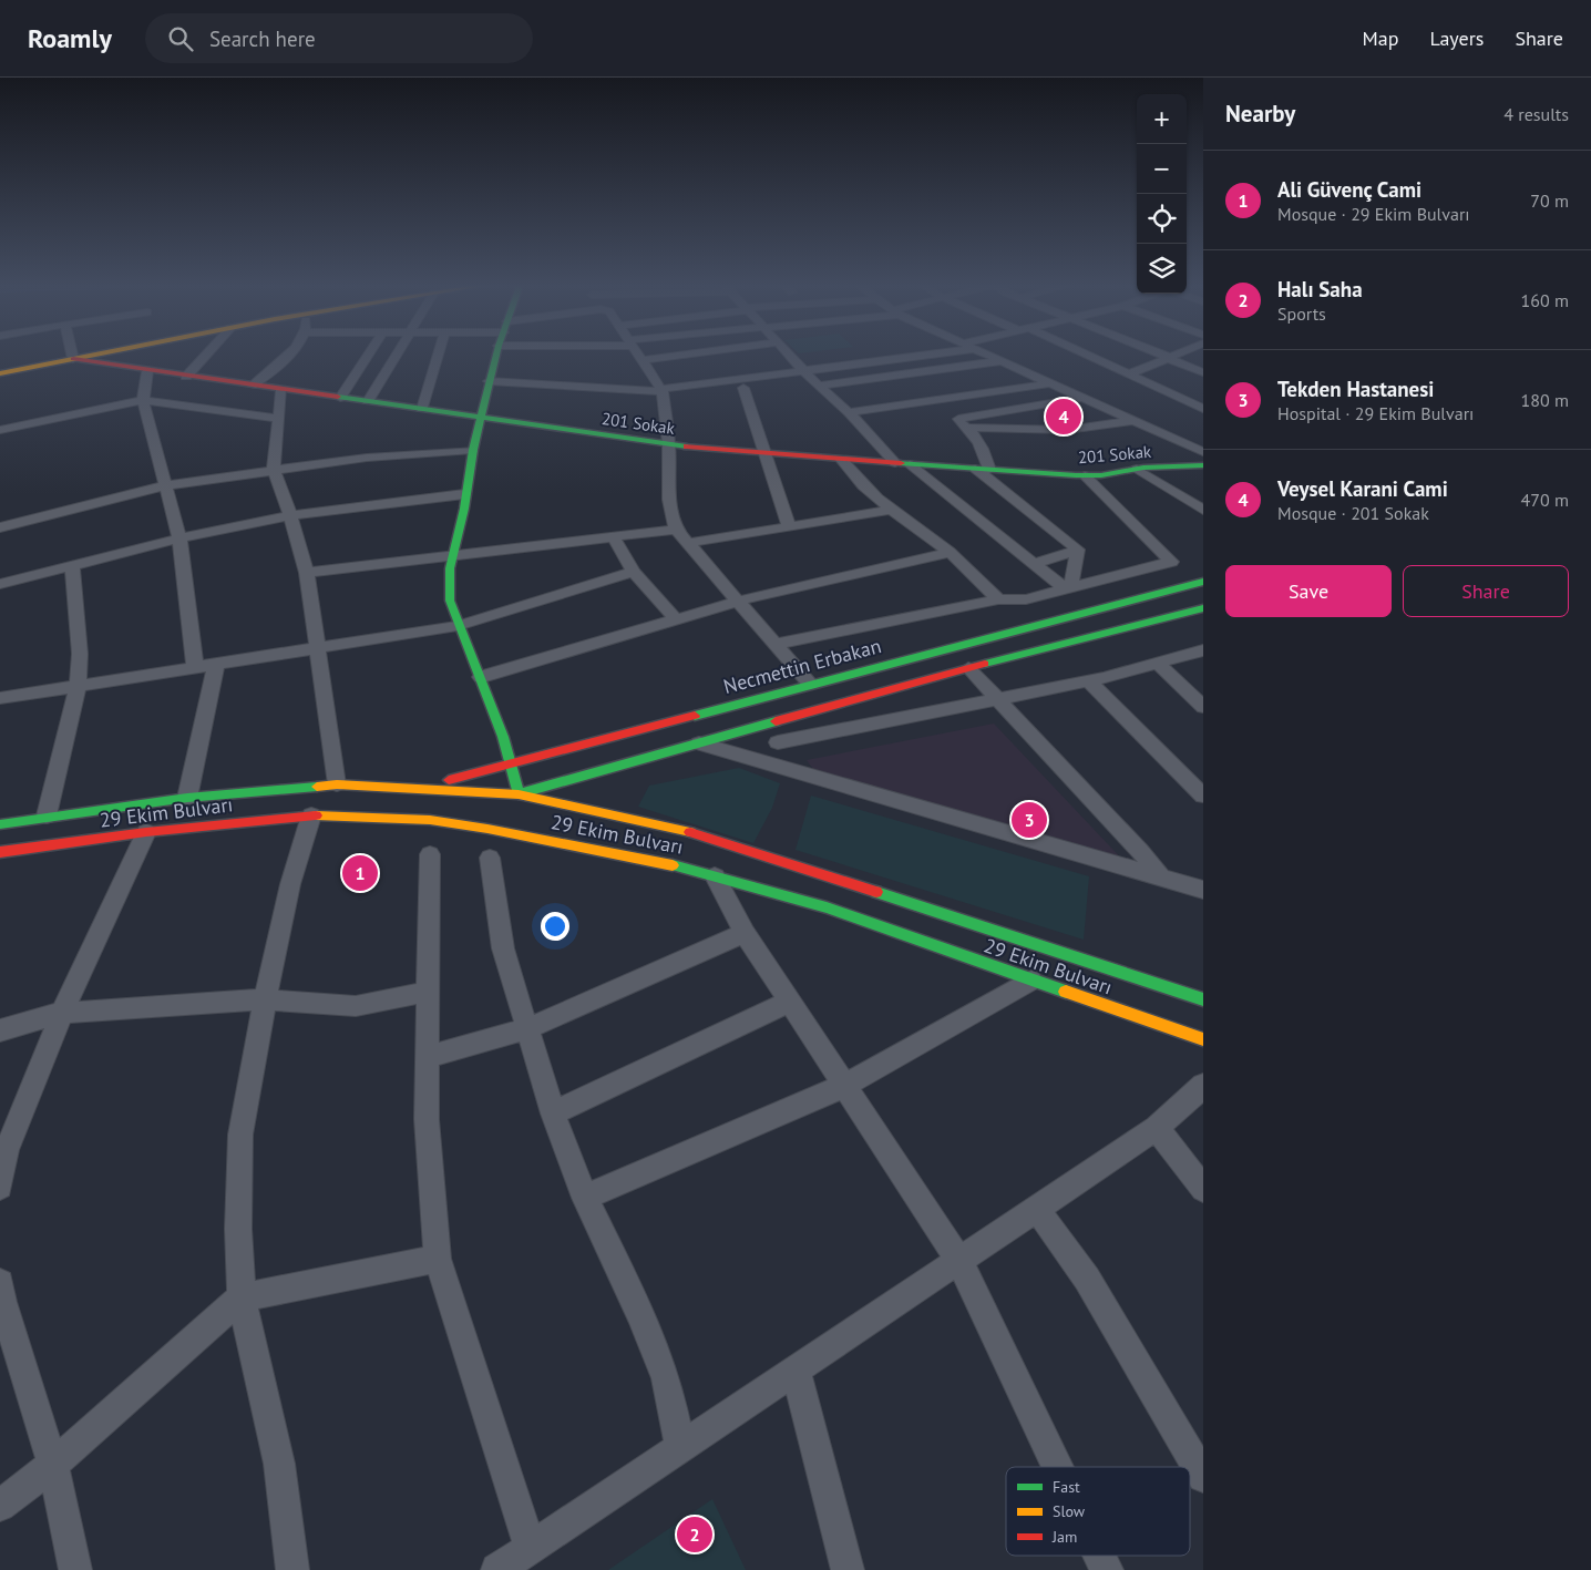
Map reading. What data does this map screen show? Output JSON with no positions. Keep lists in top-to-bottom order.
{
  "streets": {
    "main road": ["201 Sokak", "Necmettin Erbakan", "29 Ekim Bulvarı"]
  },
  "crossings": [
    ["Necmettin Erbakan", "29 Ekim Bulvarı"]
  ],
  "legend": ["Fast", "Slow", "Jam"],
  "page": {
    "header": "Roamly",
    "search": "Search here",
    "nav": ["Map", "Layers", "Share"],
    "heading": ["Nearby", "4 results"],
    "map_buttons": ["+", "−"],
    "list": [
      {
        "mark": "1",
        "name": "Ali Güvenç Cami",
        "note": "Mosque · 29 Ekim Bulvarı",
        "value": "70 m"
      },
      {
        "mark": "2",
        "name": "Halı Saha",
        "note": "Sports",
        "value": "160 m"
      },
      {
        "mark": "3",
        "name": "Tekden Hastanesi",
        "note": "Hospital · 29 Ekim Bulvarı",
        "value": "180 m"
      },
      {
        "mark": "4",
        "name": "Veysel Karani Cami",
        "note": "Mosque · 201 Sokak",
        "value": "470 m"
      }
    ],
    "pins": [
      "4",
      "3",
      "1",
      "2"
    ],
    "buttons": ["Save", "Share"]
  }
}
